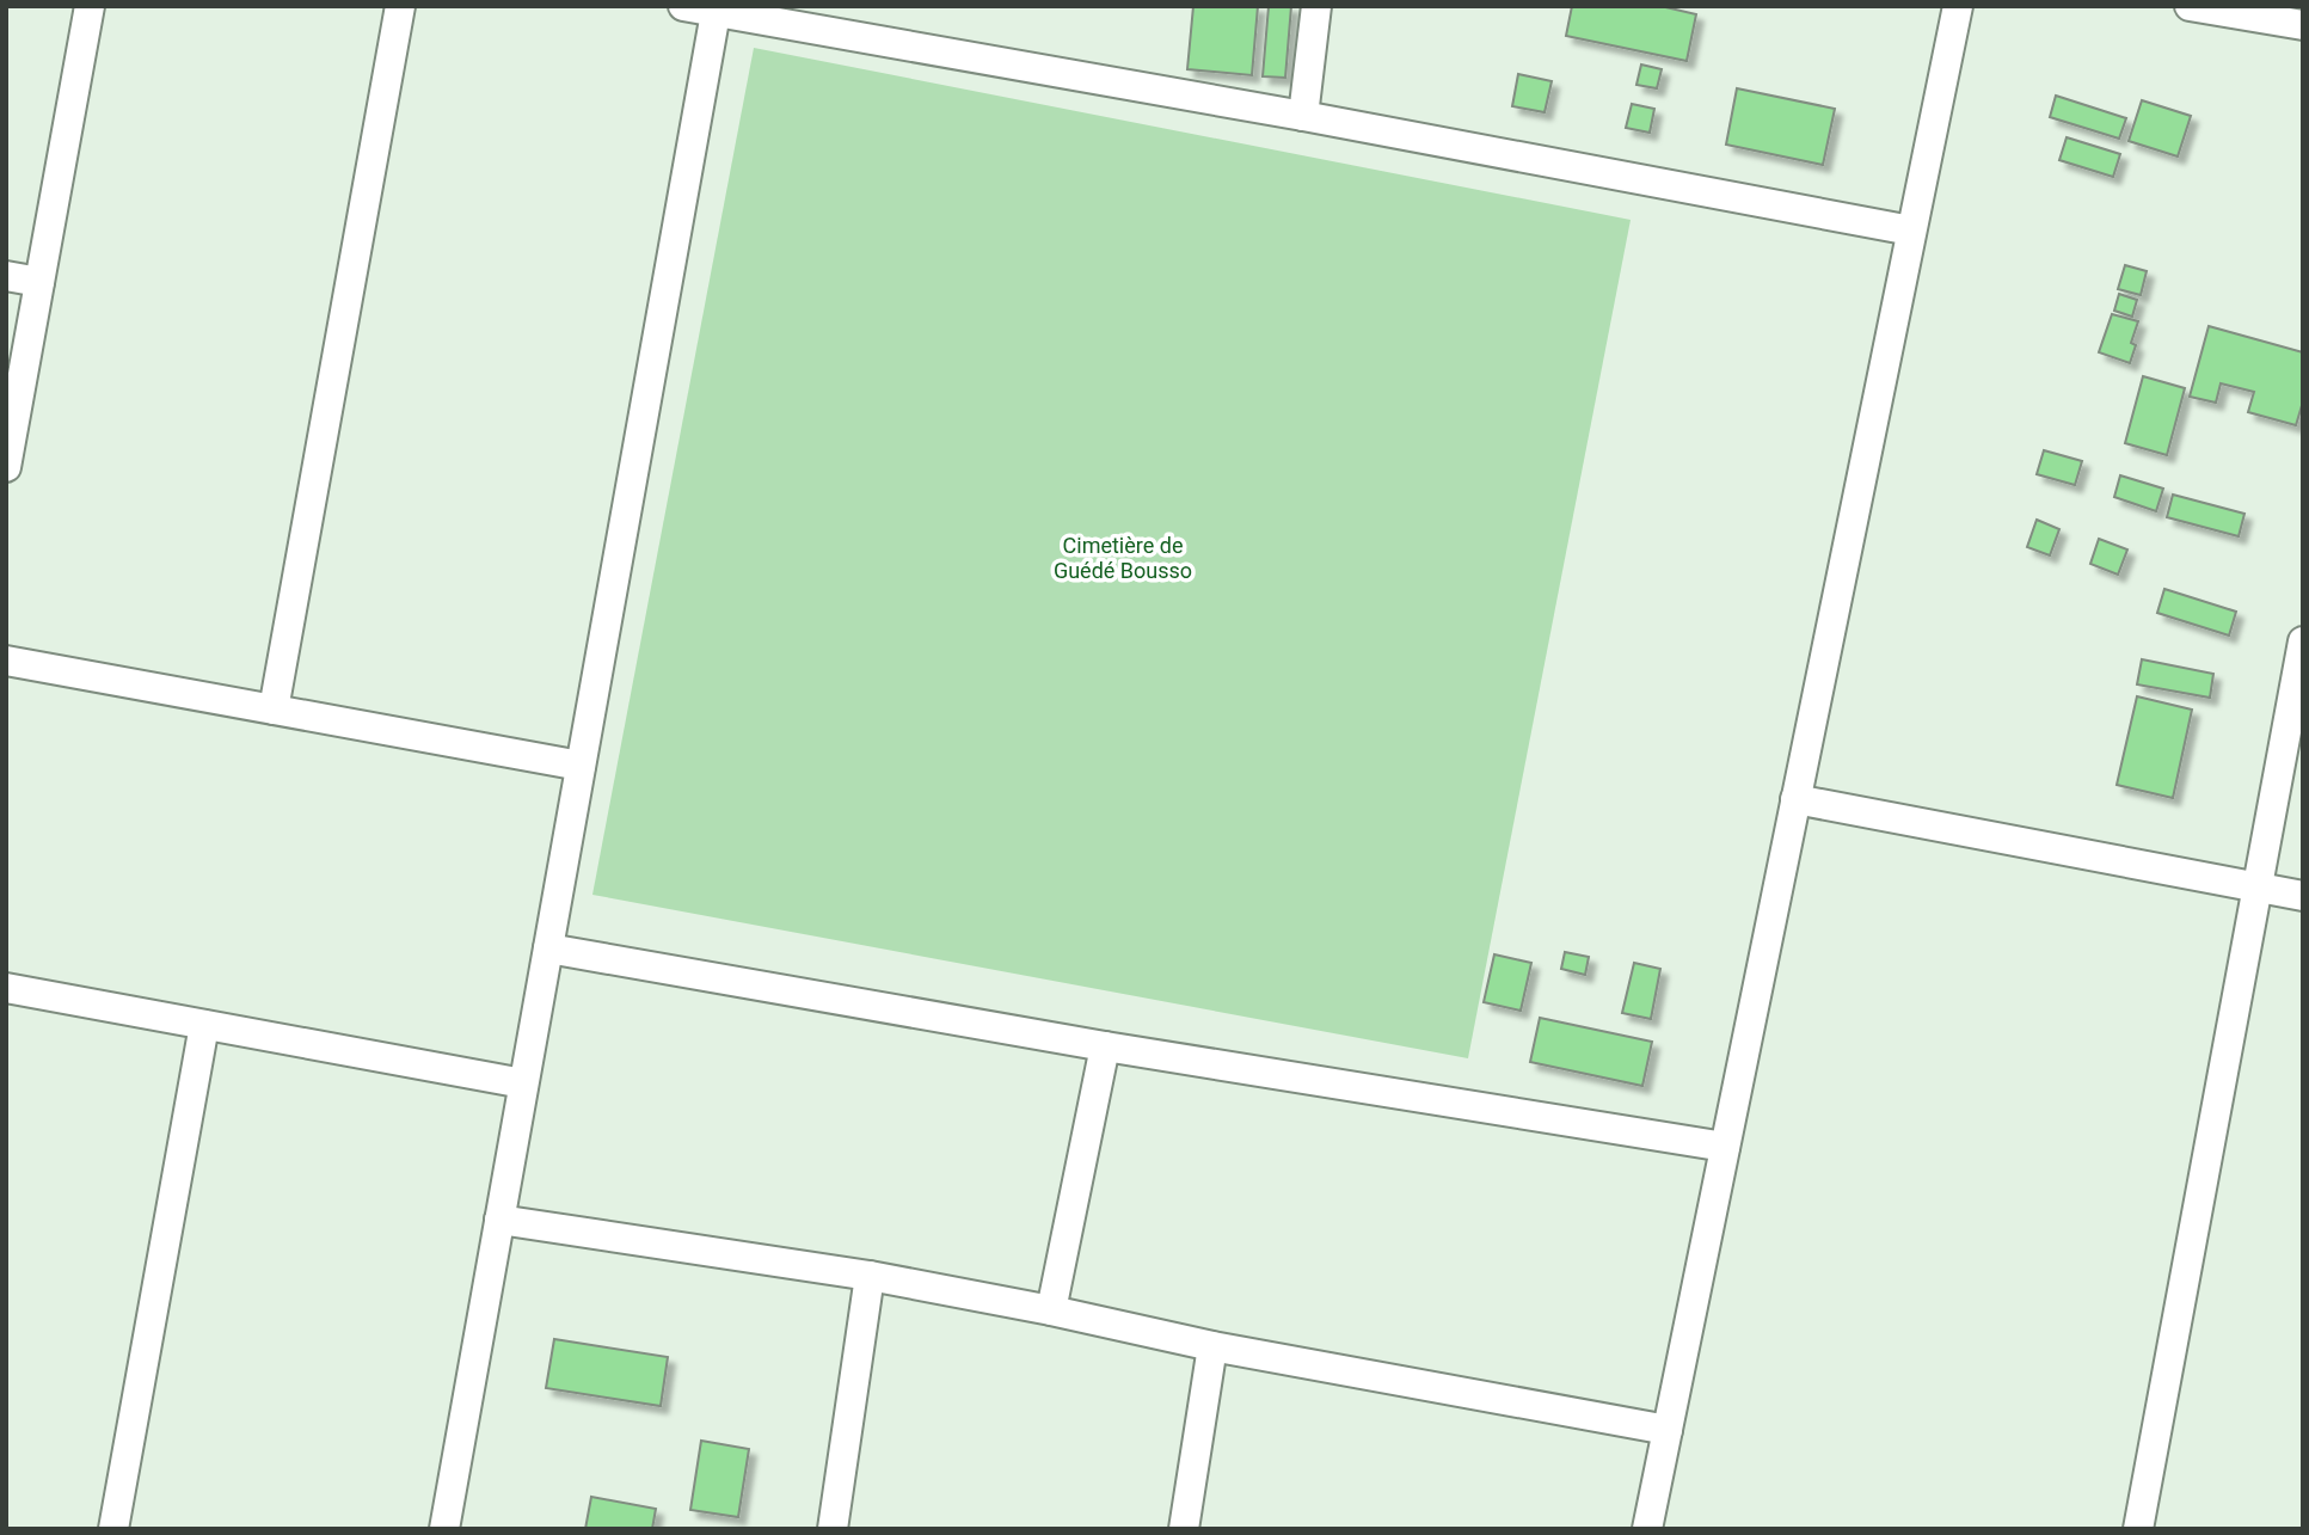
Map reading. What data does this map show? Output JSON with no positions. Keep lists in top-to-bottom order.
{
  "parks": ["Cimetière de Guédé Bousso"]
}
